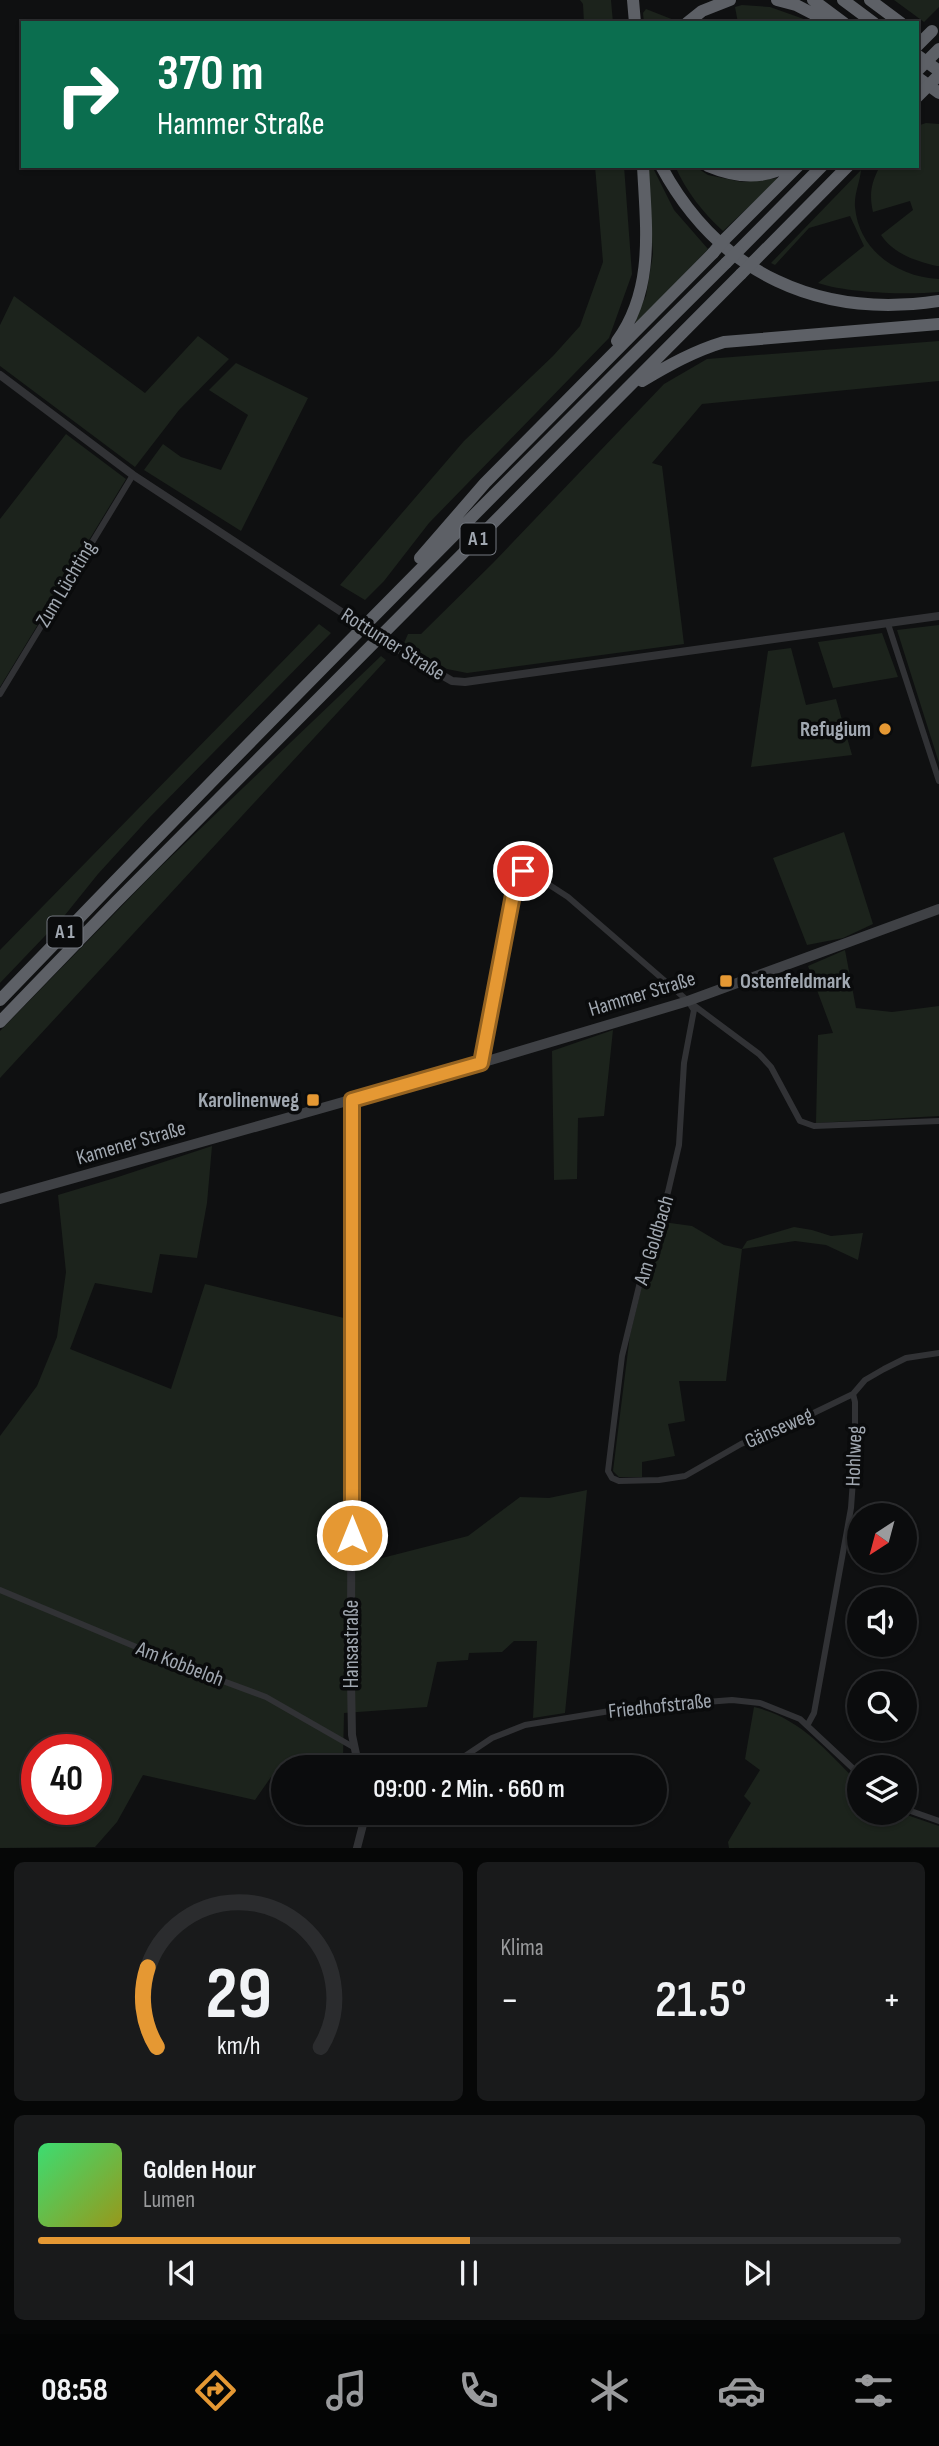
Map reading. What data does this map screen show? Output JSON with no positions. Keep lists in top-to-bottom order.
{
  "streets": {
    "highway": ["A 1"],
    "main road": ["Hammer Straße", "Kamener Straße"],
    "street": [
      "Zum Lüchting",
      "Rottumer Straße",
      "Am Goldbach",
      "Gänseweg",
      "Hohlweg",
      "Hansastraße",
      "Am Kobbeloh",
      "Friedhofstraße"
    ]
  },
  "crossings": [
    ["Zum Lüchting", "Rottumer Straße"],
    ["Hammer Straße", "Kamener Straße"],
    ["Hammer Straße", "Am Goldbach"],
    ["Hammer Straße", "Hansastraße"],
    ["Kamener Straße", "Hansastraße"],
    ["Am Goldbach", "Gänseweg"],
    ["Gänseweg", "Hohlweg"],
    ["Hohlweg", "Friedhofstraße"],
    ["Hansastraße", "Am Kobbeloh"]
  ],
  "places": {
    "other": ["Refugium"],
    "transit": ["Ostenfeldmark", "Karolinenweg"]
  },
  "north": "bottom left",
  "page": {
    "turn": ["370 m", "Hammer Straße"],
    "limit": "40",
    "trip": "09:00 · 2 Min. · 660 m",
    "tile": "Klima",
    "heat": ["−", "21.5°", "+"],
    "song": ["Golden Hour", "Lumen"],
    "tabs": "08:58",
    "gauge": ["29", "km/h"]
  }
}
